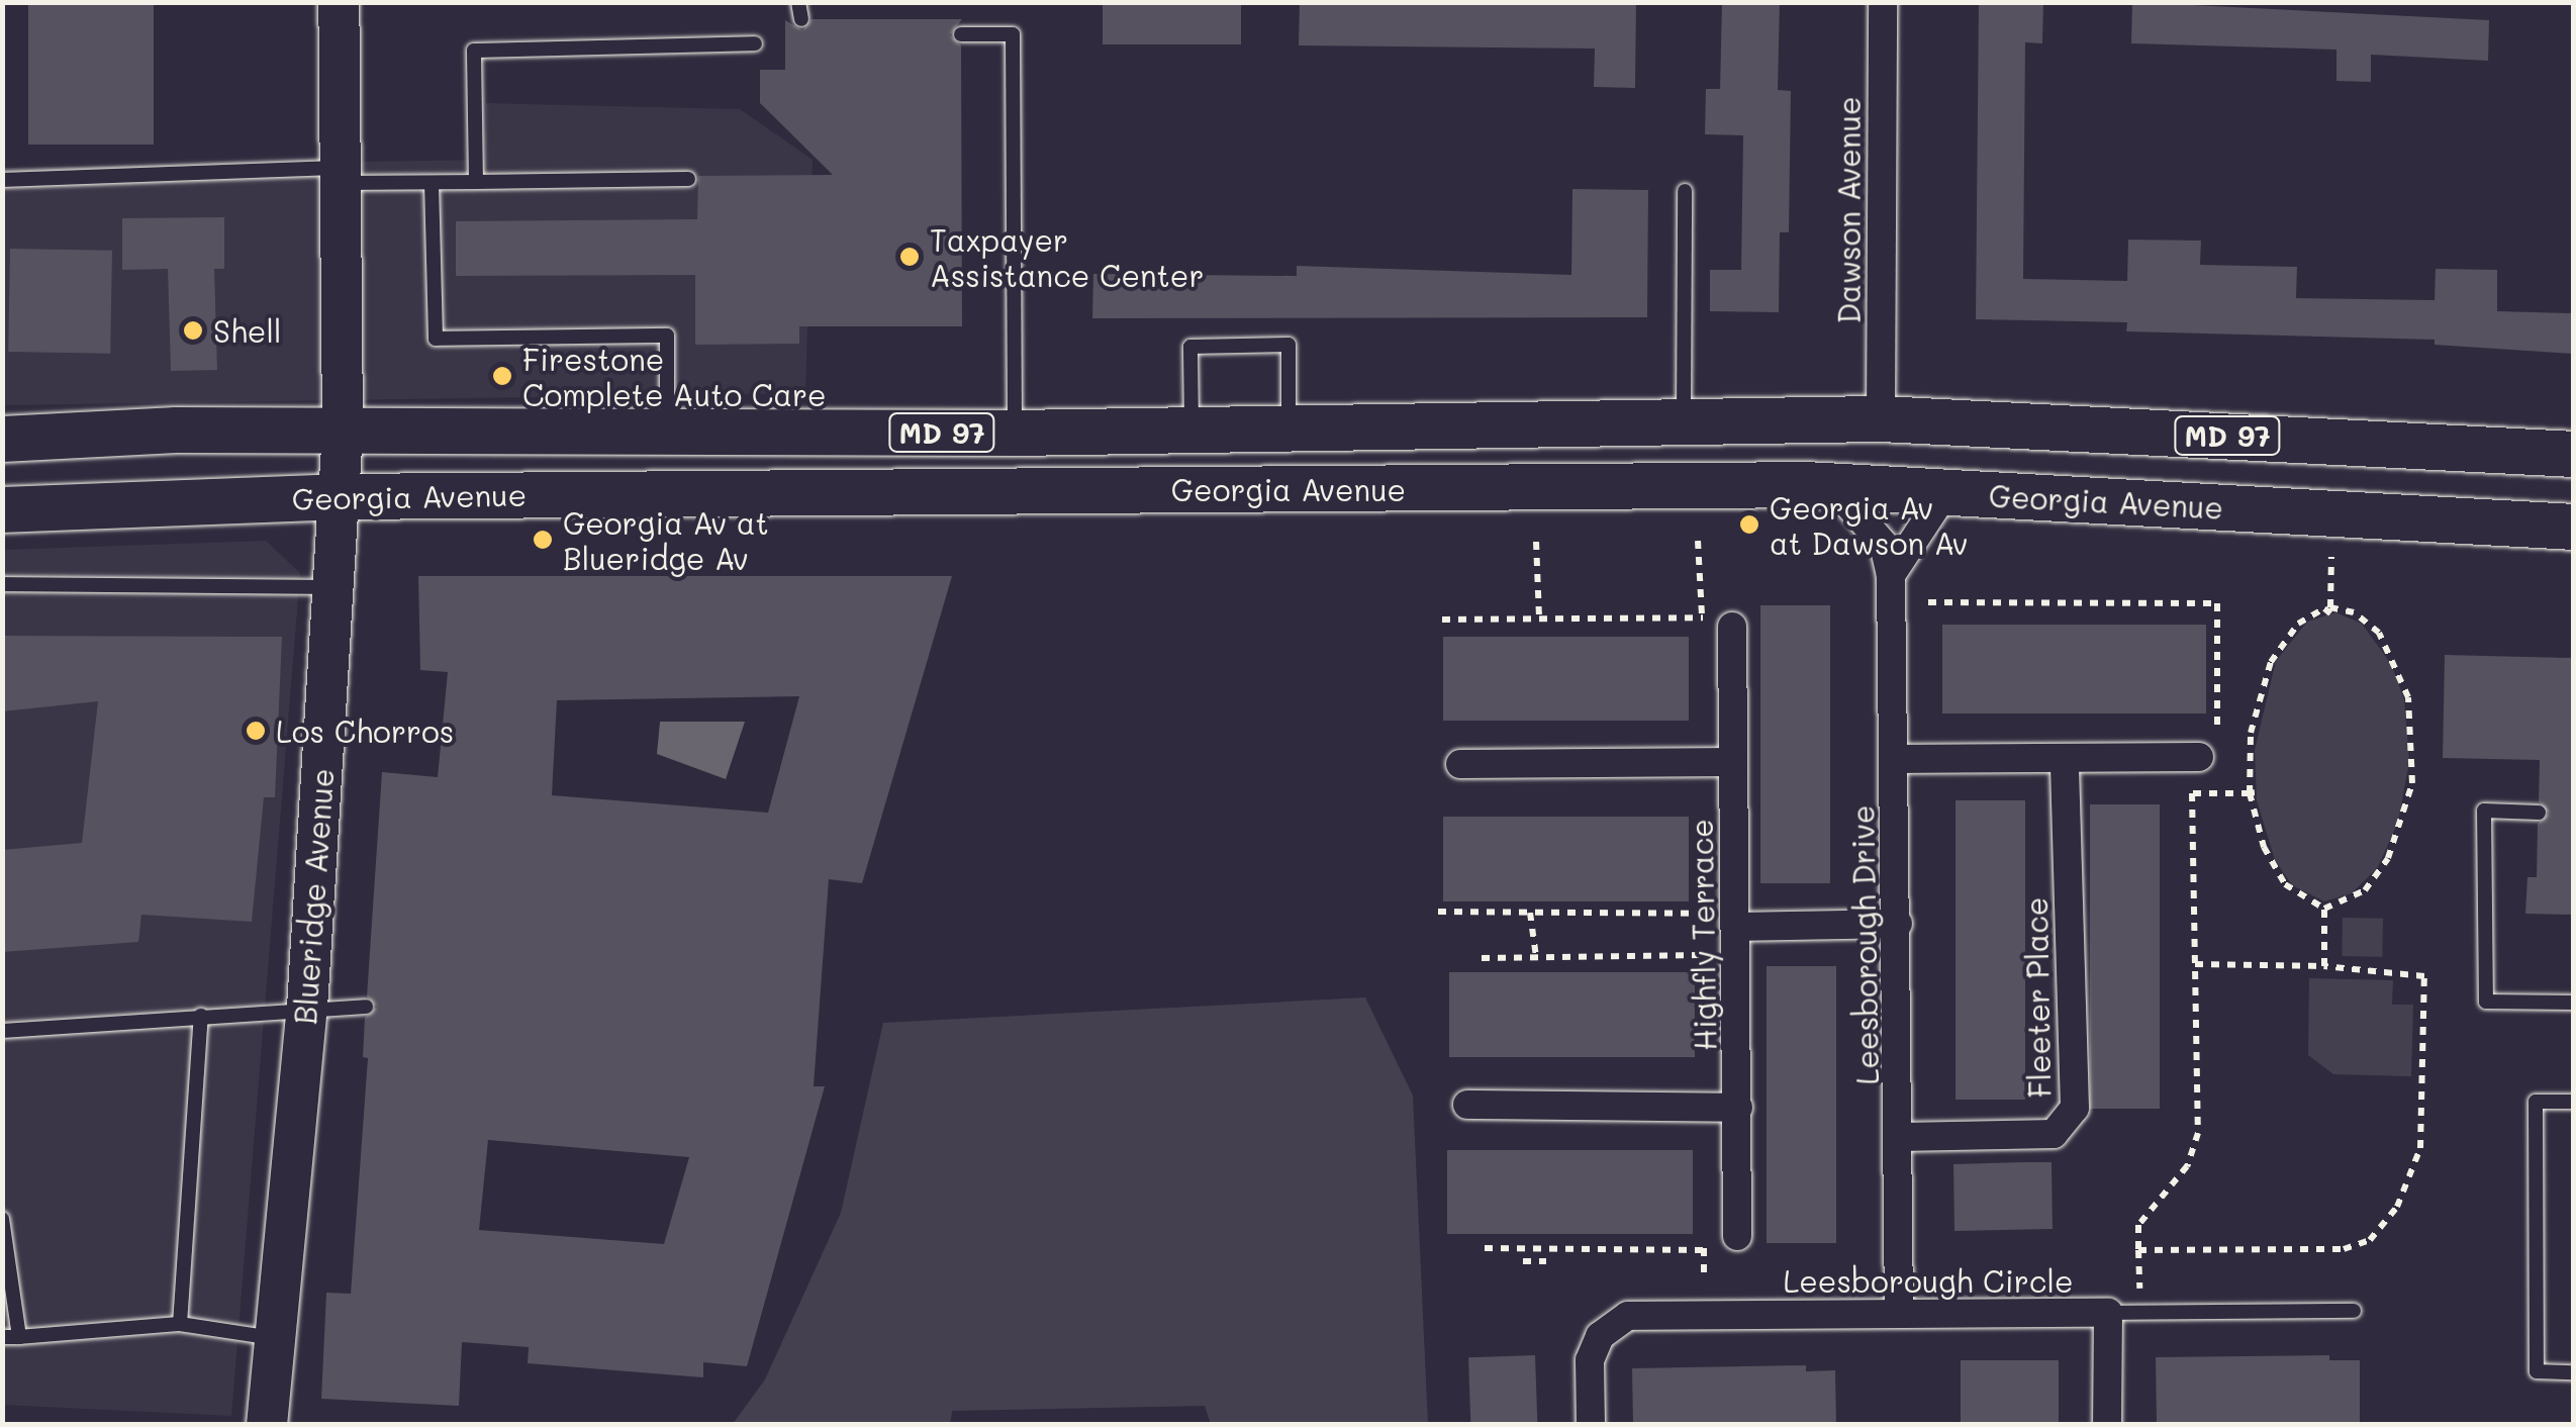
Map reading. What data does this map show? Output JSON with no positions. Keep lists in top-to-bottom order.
{
  "streets": {
    "main road": ["MD 97", "Georgia Avenue"],
    "street": [
      "Dawson Avenue",
      "Blueridge Avenue",
      "Highfly Terrace",
      "Leesborough Drive",
      "Fleeter Place",
      "Leesborough Circle"
    ]
  },
  "crossings": [
    ["Dawson Avenue", "Georgia Avenue"],
    ["Georgia Avenue", "Blueridge Avenue"],
    ["Georgia Avenue", "Leesborough Drive"],
    ["Leesborough Drive", "Fleeter Place"],
    ["Leesborough Drive", "Leesborough Circle"]
  ],
  "places": [
    "Taxpayer Assistance Center",
    "Shell",
    "Firestone Complete Auto Care",
    "Georgia Av at Dawson Av",
    "Georgia Av at Blueridge Av",
    "Los Chorros"
  ]
}
